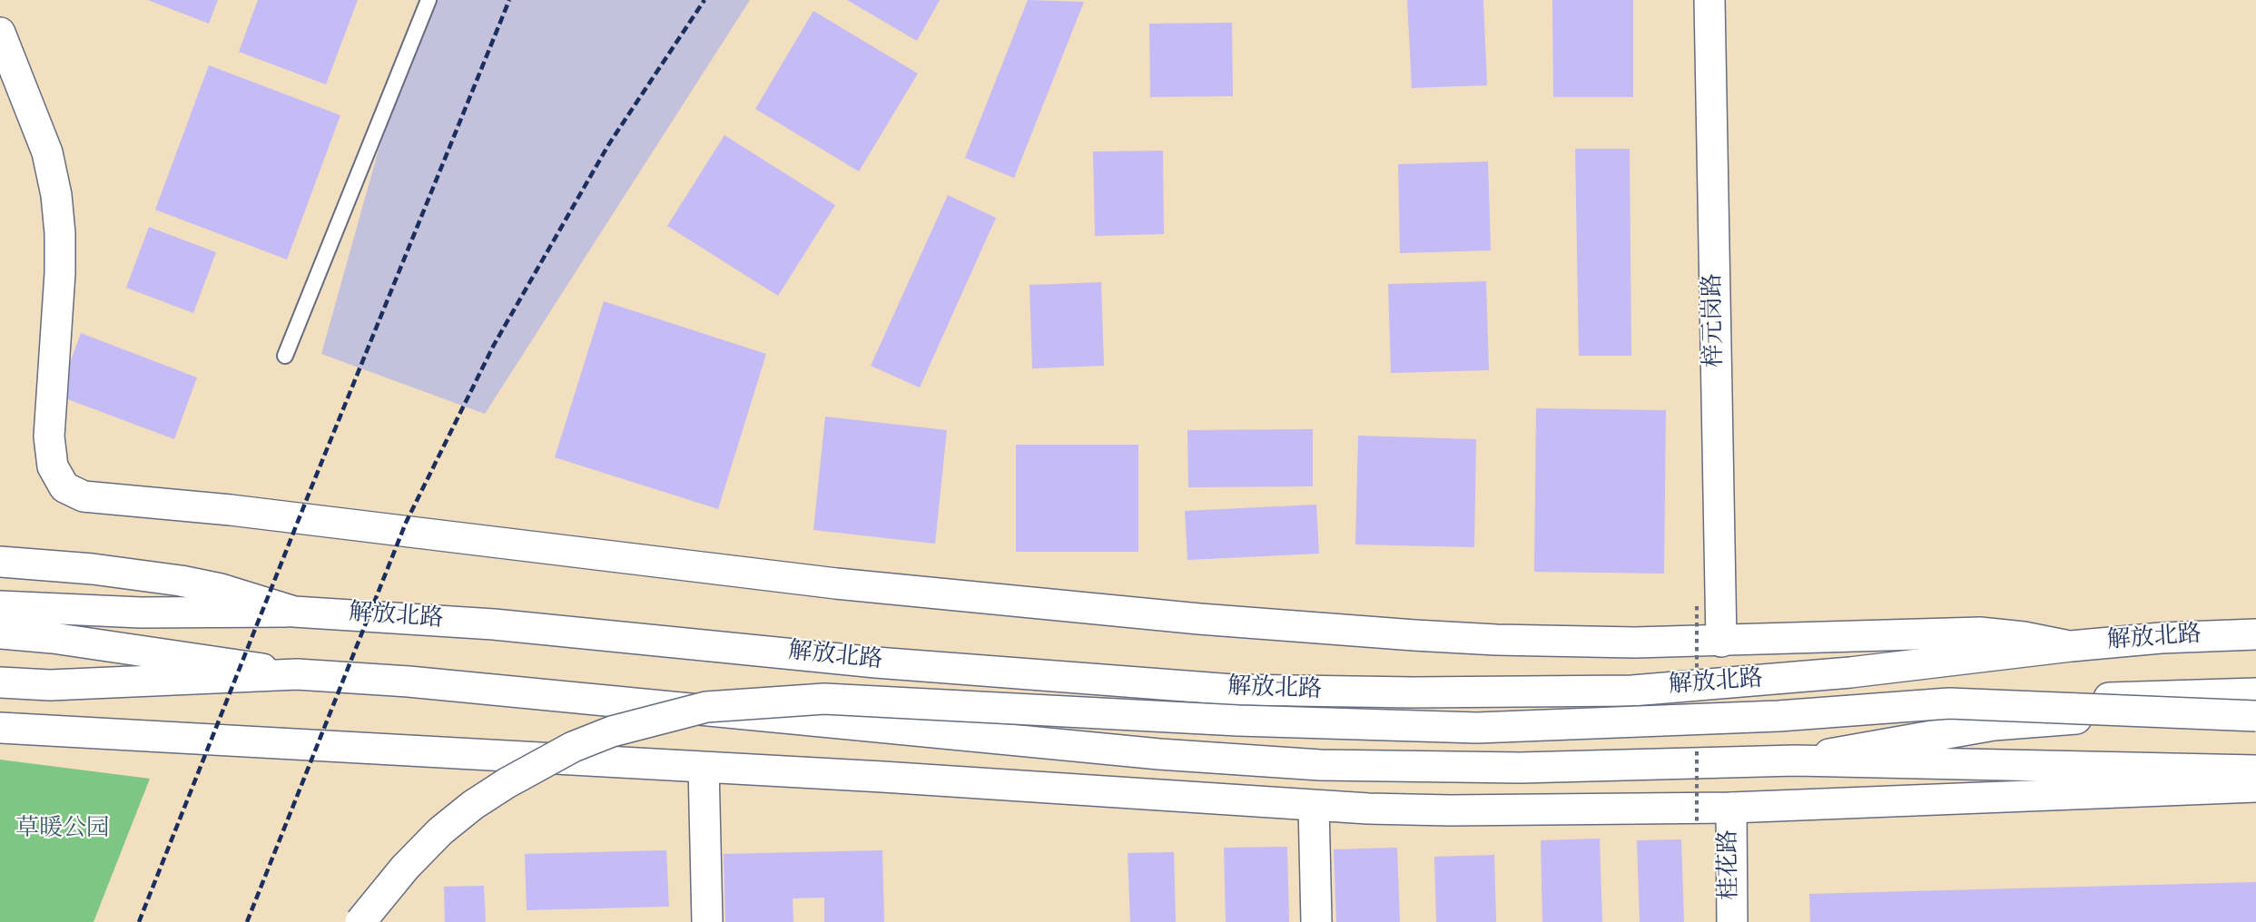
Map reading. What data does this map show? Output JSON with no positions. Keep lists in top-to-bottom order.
{
  "streets": {
    "main road": ["梓元岗路", "解放北路", "桂花路"]
  },
  "parks": ["草暖公园"]
}
